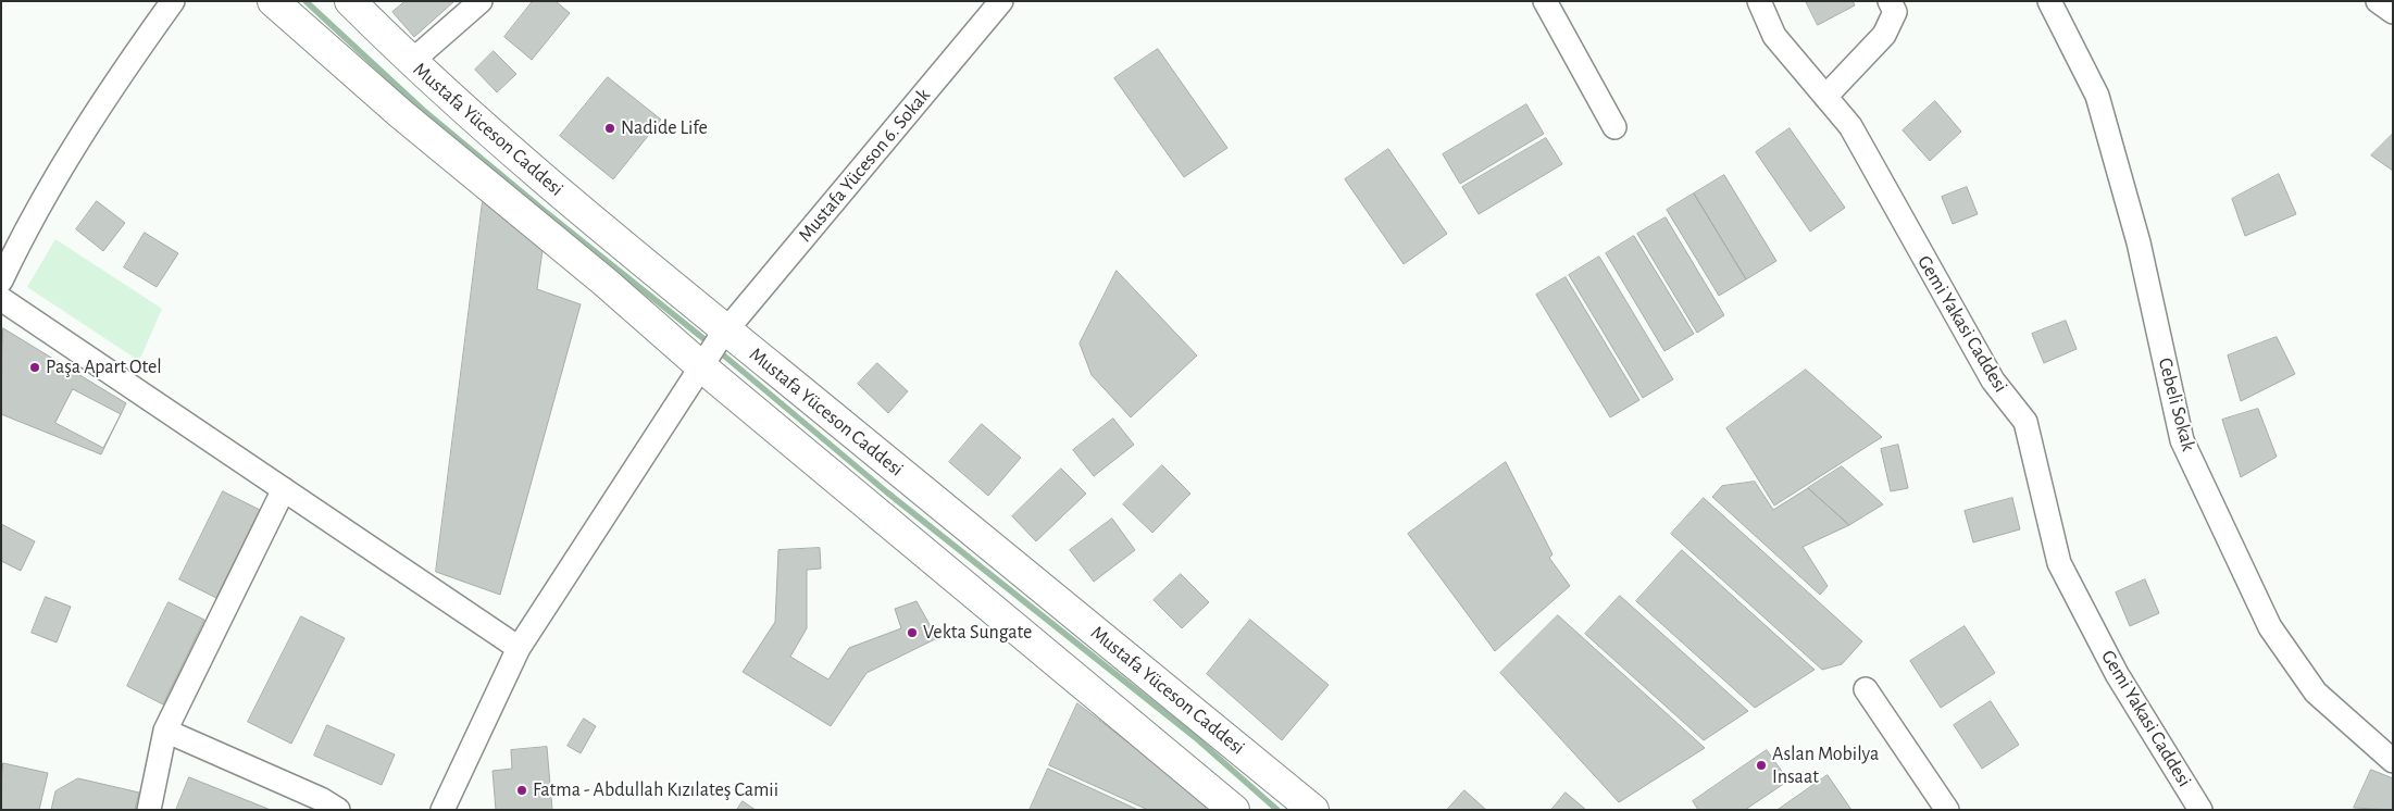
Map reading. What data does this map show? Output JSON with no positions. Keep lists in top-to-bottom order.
{
  "streets": {
    "street": [
      "Mustafa Yüceson Caddesi",
      "Mustafa Yüceson 6. Sokak",
      "Gemi Yakasi Caddesi",
      "Cebeli Sokak"
    ]
  },
  "crossings": [
    ["Mustafa Yüceson Caddesi", "Mustafa Yüceson 6. Sokak"]
  ],
  "places": [
    "Nadide Life",
    "Paşa Apart Otel",
    "Vekta Sungate",
    "Aslan Mobilya Insaat",
    "Fatma - Abdullah Kızılateş Camii"
  ]
}
